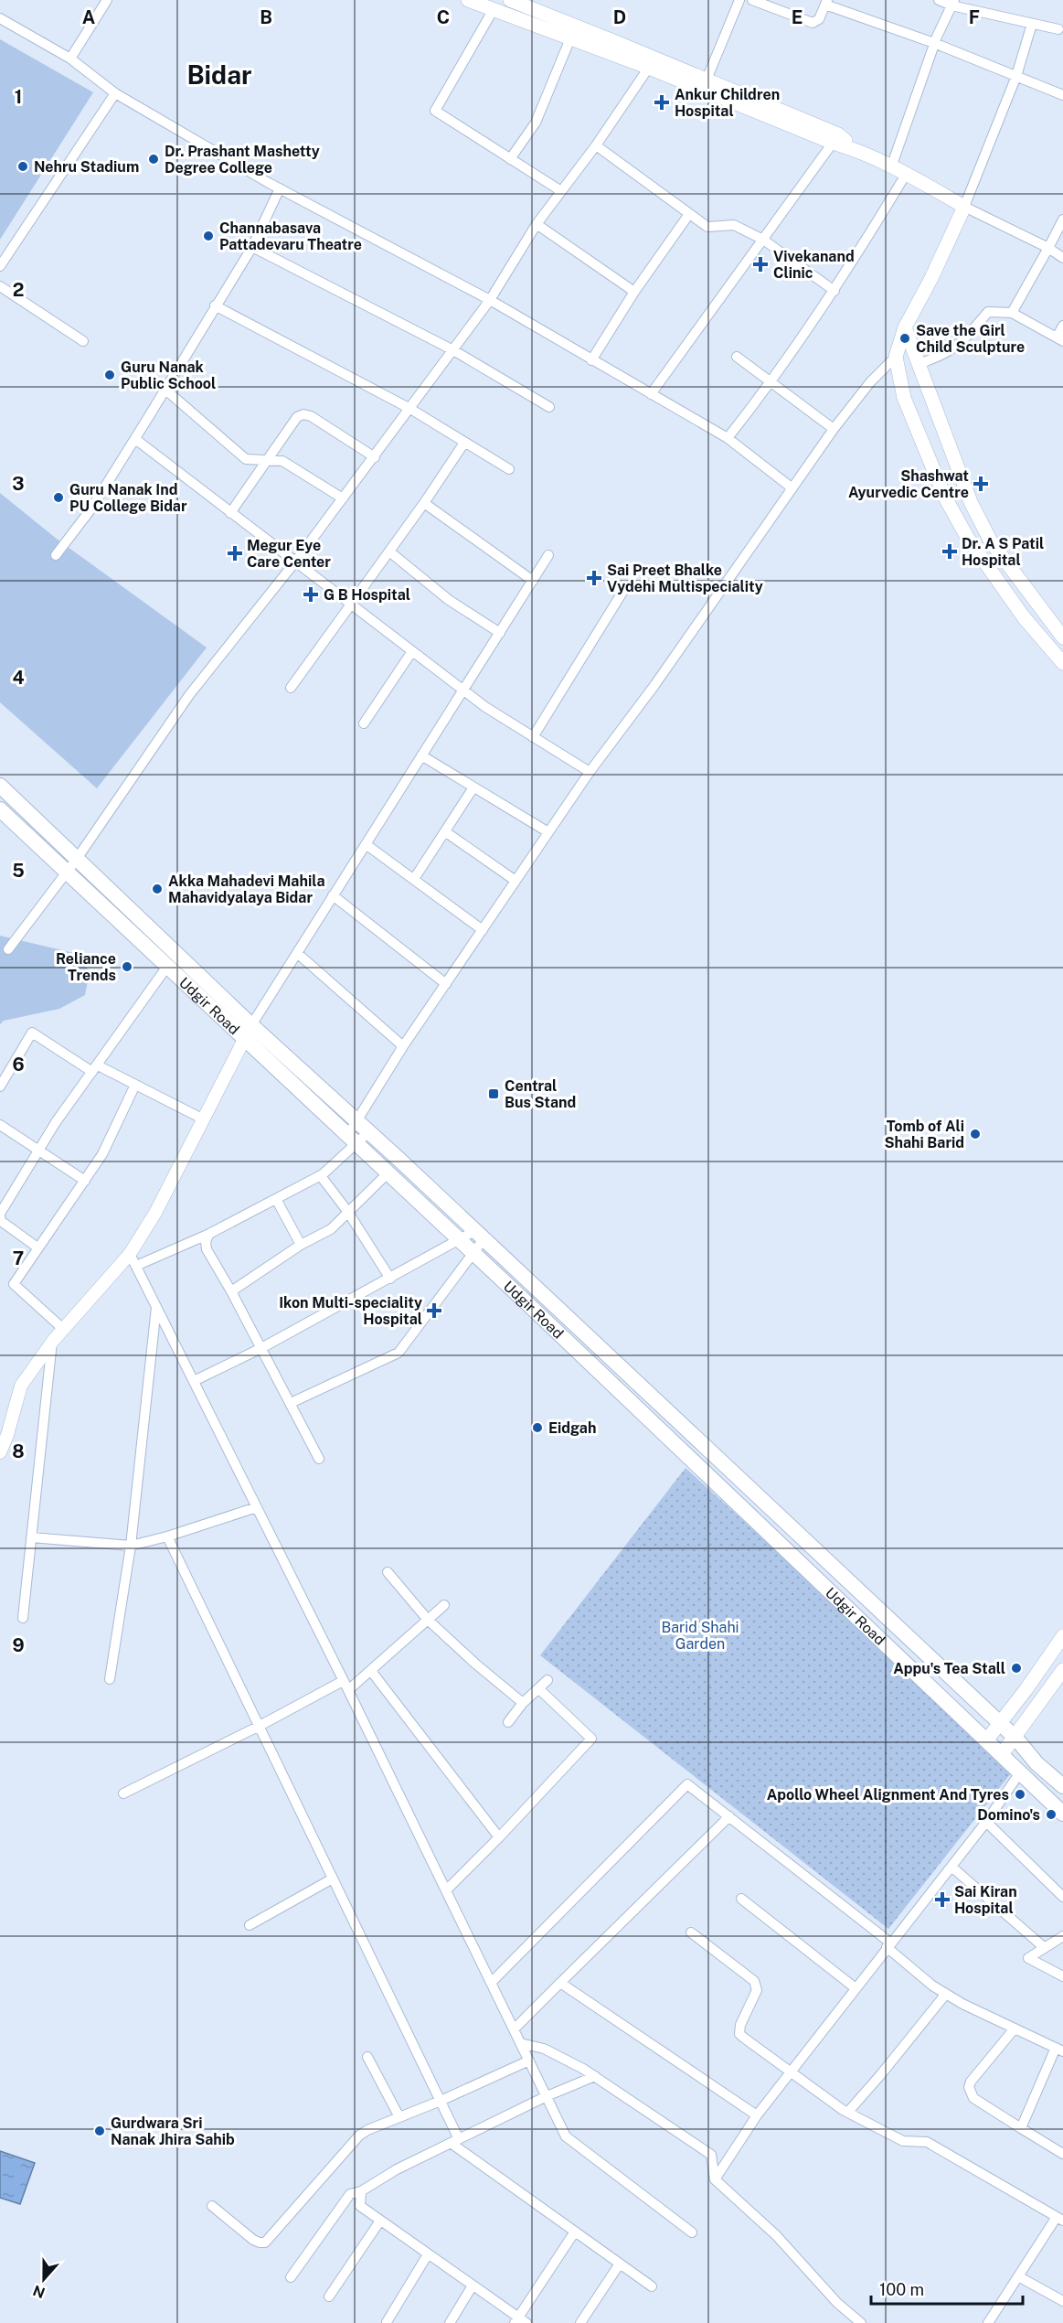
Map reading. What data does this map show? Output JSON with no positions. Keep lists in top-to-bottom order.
{
  "streets": {
    "highway": ["Udgir Road"]
  },
  "districts": ["Bidar"],
  "parks": ["Barid Shahi Garden"],
  "places": {
    "health": [
      "Ankur Children Hospital",
      "Vivekanand Clinic",
      "Shashwat Ayurvedic Centre",
      "Dr. A S Patil Hospital",
      "Megur Eye Care Center",
      "Sai Preet Bhalke Vydehi Multispeciality",
      "G B Hospital",
      "Ikon Multi-speciality Hospital",
      "Sai Kiran Hospital"
    ],
    "other": [
      "Dr. Prashant Mashetty Degree College",
      "Nehru Stadium",
      "Channabasava Pattadevaru Theatre",
      "Save the Girl Child Sculpture",
      "Guru Nanak Public School",
      "Guru Nanak Ind PU College Bidar",
      "Akka Mahadevi Mahila Mahavidyalaya Bidar",
      "Reliance Trends",
      "Tomb of Ali Shahi Barid",
      "Eidgah",
      "Appu's Tea Stall",
      "Apollo Wheel Alignment And Tyres",
      "Domino's",
      "Gurdwara Sri Nanak Jhira Sahib"
    ],
    "transit": ["Central Bus Stand"]
  },
  "scale_bar": "100 m",
  "north": "bottom",
  "grid": {
    "columns": [
      "A",
      "B",
      "C",
      "D",
      "E",
      "F"
    ],
    "rows": [
      "1",
      "2",
      "3",
      "4",
      "5",
      "6",
      "7",
      "8",
      "9"
    ]
  }
}
